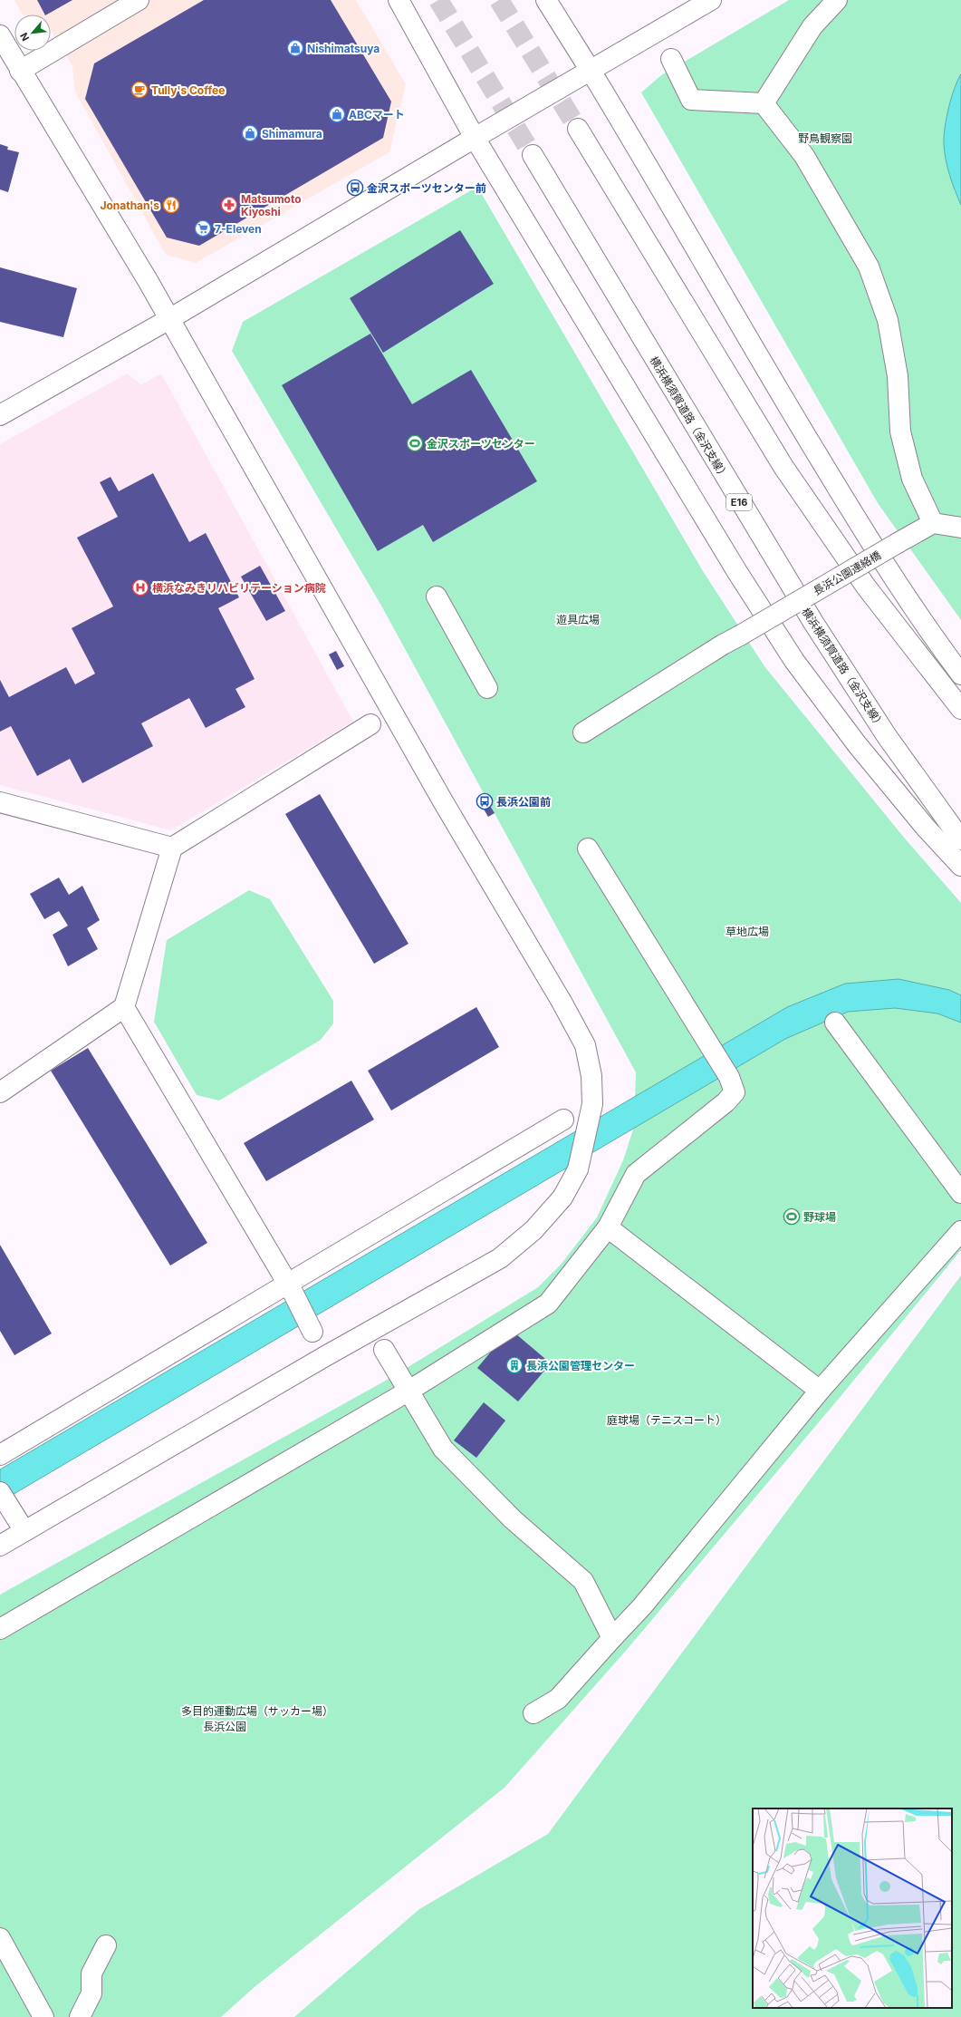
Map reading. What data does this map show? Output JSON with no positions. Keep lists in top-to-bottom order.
{
  "streets": {
    "main road": ["横浜横須賀道路（金沢支線）", "E16", "長浜公園連絡橋"]
  },
  "parks": [
    "野鳥観察園",
    "遊具広場",
    "草地広場",
    "庭球場（テニスコート）",
    "多目的運動広場（サッカー場）",
    "長浜公園"
  ],
  "places": {
    "shop": ["Nishimatsuya", "ABCマート", "Shimamura"],
    "cafe": ["Tully's Coffee"],
    "bus stop": ["金沢スポーツセンター前", "長浜公園前"],
    "restaurant": ["Jonathan's"],
    "pharmacy": ["Matsumoto Kiyoshi"],
    "supermarket": ["7-Eleven"],
    "sports": ["金沢スポーツセンター", "野球場"],
    "hospital": ["横浜なみきリハビリテーション病院"],
    "building": ["長浜公園管理センター"]
  },
  "north": "bottom left"
}
